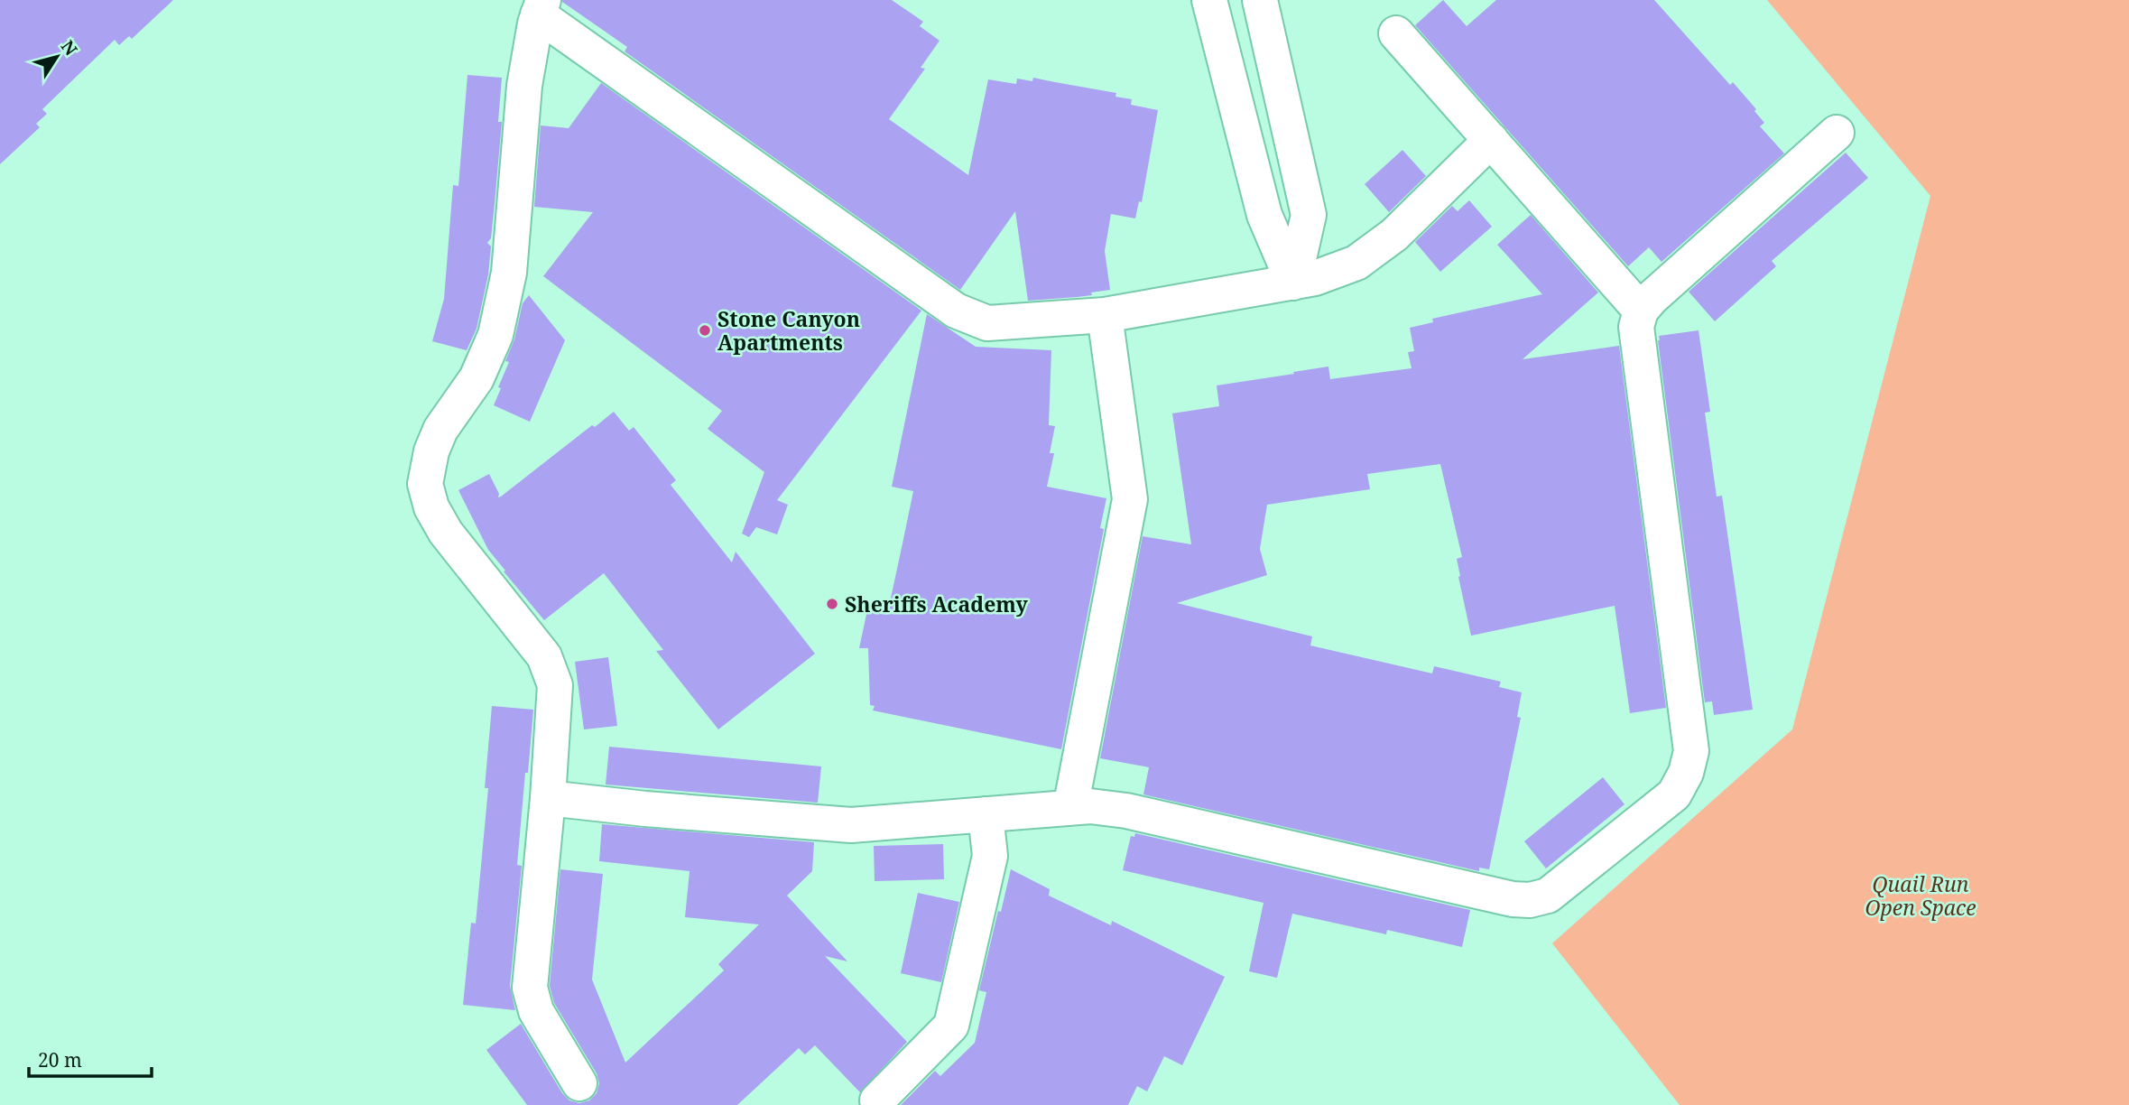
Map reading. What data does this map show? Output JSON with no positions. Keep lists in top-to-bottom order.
{
  "parks": ["Quail Run Open Space"],
  "places": ["Stone Canyon Apartments", "Sheriffs Academy"],
  "scale_bar": "20 m",
  "north": "top right"
}
